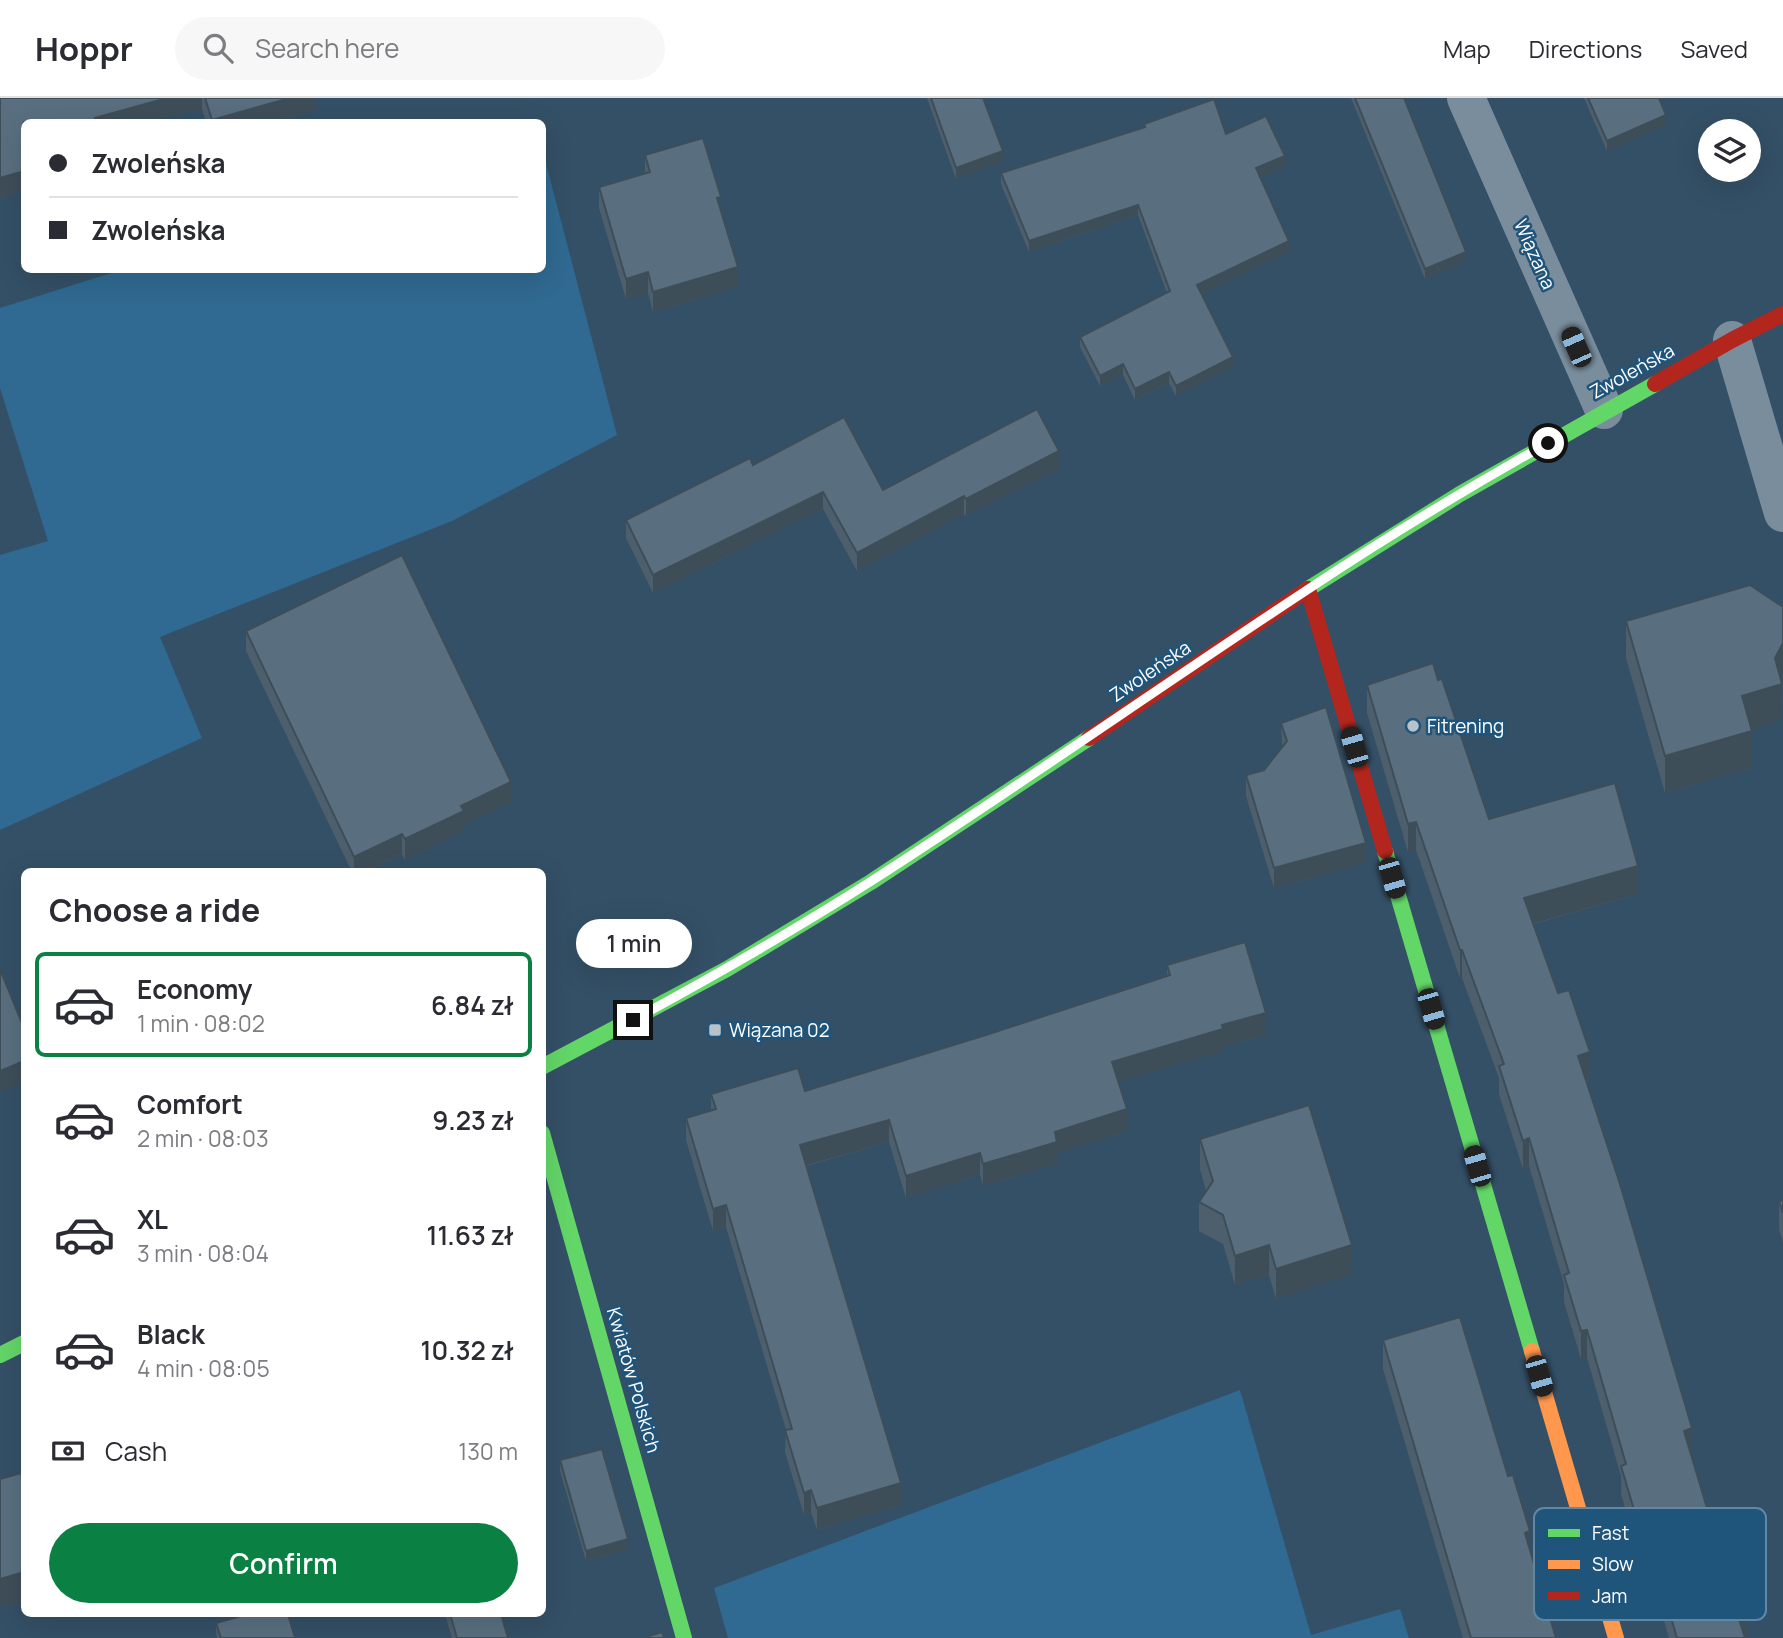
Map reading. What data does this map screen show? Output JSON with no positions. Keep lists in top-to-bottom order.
{
  "streets": {
    "street": ["Wiązana", "Zwoleńska", "Kwiatów Polskich"]
  },
  "crossings": [
    ["Wiązana", "Zwoleńska"]
  ],
  "places": {
    "other": ["Fitrening"],
    "transit": ["Wiązana 02"]
  },
  "legend": ["Fast", "Slow", "Jam"],
  "page": {
    "header": "Hoppr",
    "search": "Search here",
    "nav": ["Map", "Directions", "Saved"],
    "banner": ["Zwoleńska", "Zwoleńska"],
    "heading": "Choose a ride",
    "bubble": "1 min",
    "list": [
      {
        "name": "Economy",
        "note": "1 min · 08:02",
        "value": "6.84 zł"
      },
      {
        "name": "Comfort",
        "note": "2 min · 08:03",
        "value": "9.23 zł"
      },
      {
        "name": "XL",
        "note": "3 min · 08:04",
        "value": "11.63 zł"
      },
      {
        "name": "Black",
        "note": "4 min · 08:05",
        "value": "10.32 zł"
      }
    ],
    "pay": ["Cash", "130 m"],
    "buttons": "Confirm"
  }
}
